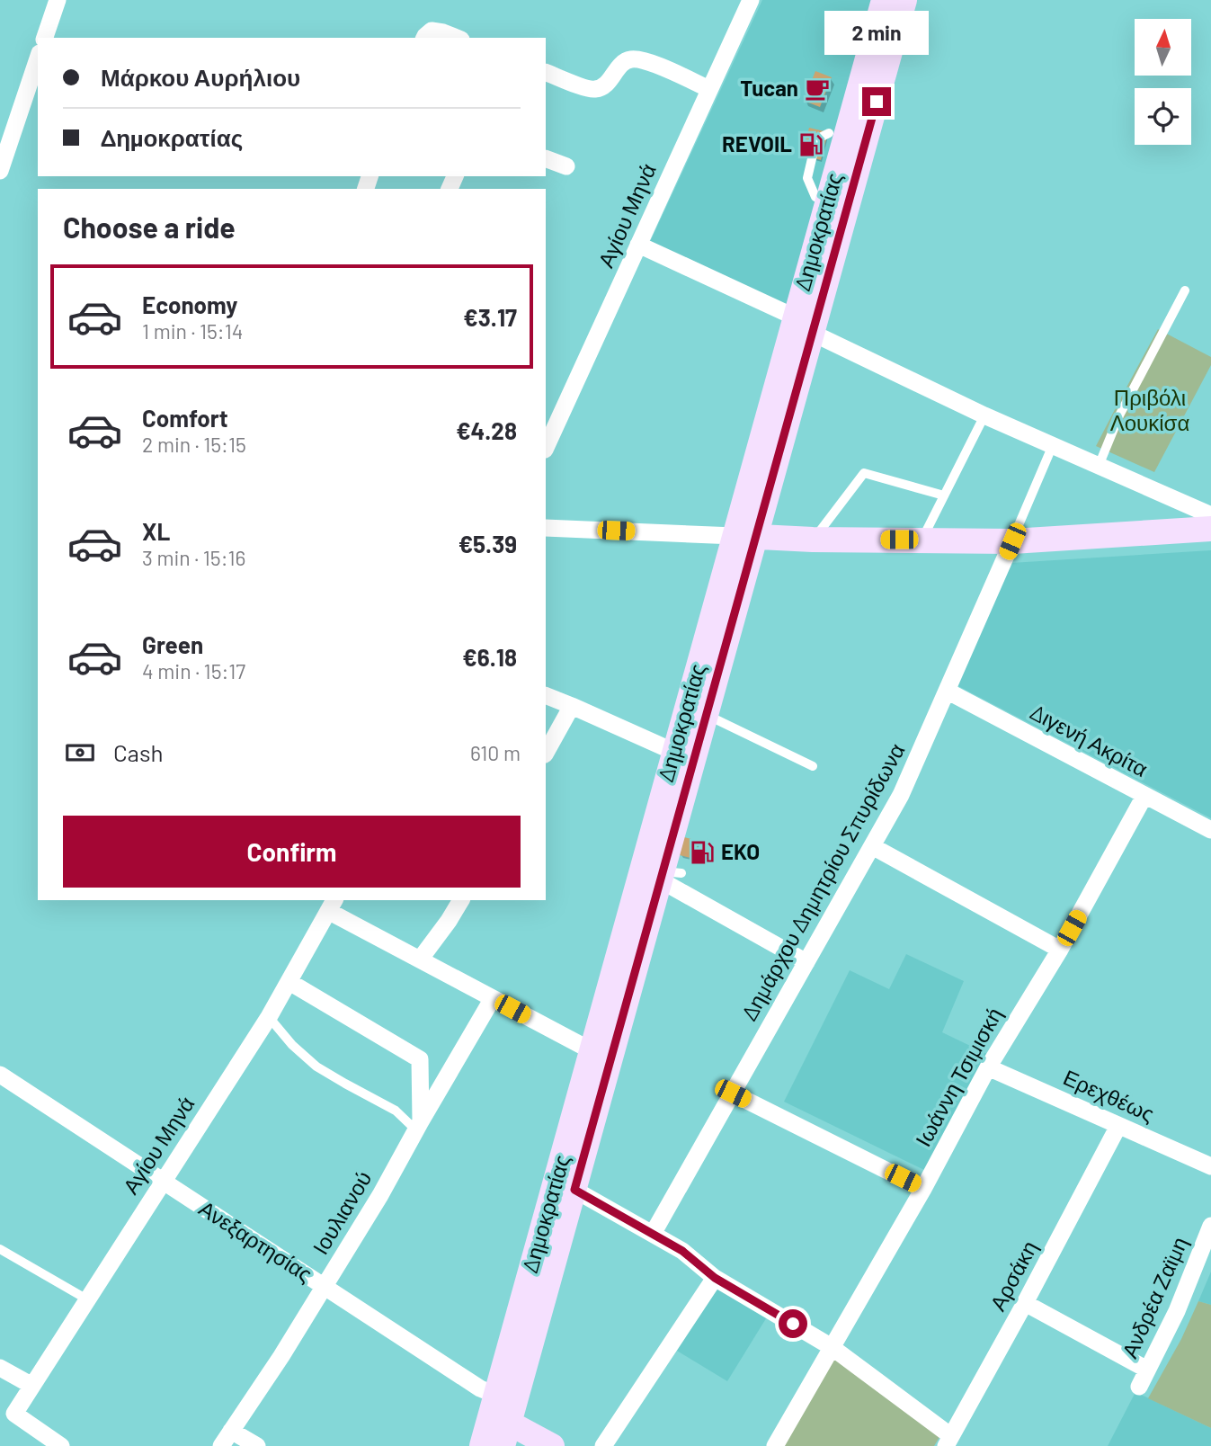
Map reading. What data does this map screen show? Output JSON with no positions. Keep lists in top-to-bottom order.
{
  "streets": {
    "main road": ["Δημοκρατίας", "Ανεξαρτησίας"],
    "street": [
      "Αγίου Μηνά",
      "Διγενή Ακρίτα",
      "Δημάρχου Δημητρίου Σπυρίδωνα",
      "Ιωάννη Τσιμισκή",
      "Ερεχθέως",
      "Ιουλιανού",
      "Αρσάκη",
      "Ανδρέα Ζαϊμη"
    ]
  },
  "crossings": [
    ["Αγίου Μηνά", "Ανεξαρτησίας"],
    ["Δημοκρατίας", "Ανεξαρτησίας"],
    ["Διγενή Ακρίτα", "Δημάρχου Δημητρίου Σπυρίδωνα"],
    ["Διγενή Ακρίτα", "Ιωάννη Τσιμισκή"],
    ["Ιωάννη Τσιμισκή", "Ερεχθέως"],
    ["Ερεχθέως", "Αρσάκη"],
    ["Ιουλιανού", "Ανεξαρτησίας"]
  ],
  "parks": ["Πριβόλι Λουκίσα"],
  "places": {
    "cafe": ["Tucan"],
    "fuel station": ["REVOIL", "EKO"]
  },
  "north": "top",
  "page": {
    "bubble": "2 min",
    "banner": ["Μάρκου Αυρήλιου", "Δημοκρατίας"],
    "heading": "Choose a ride",
    "list": [
      {
        "name": "Economy",
        "note": "1 min · 15:14",
        "value": "€3.17"
      },
      {
        "name": "Comfort",
        "note": "2 min · 15:15",
        "value": "€4.28"
      },
      {
        "name": "XL",
        "note": "3 min · 15:16",
        "value": "€5.39"
      },
      {
        "name": "Green",
        "note": "4 min · 15:17",
        "value": "€6.18"
      }
    ],
    "pay": ["Cash", "610 m"],
    "buttons": "Confirm"
  }
}
